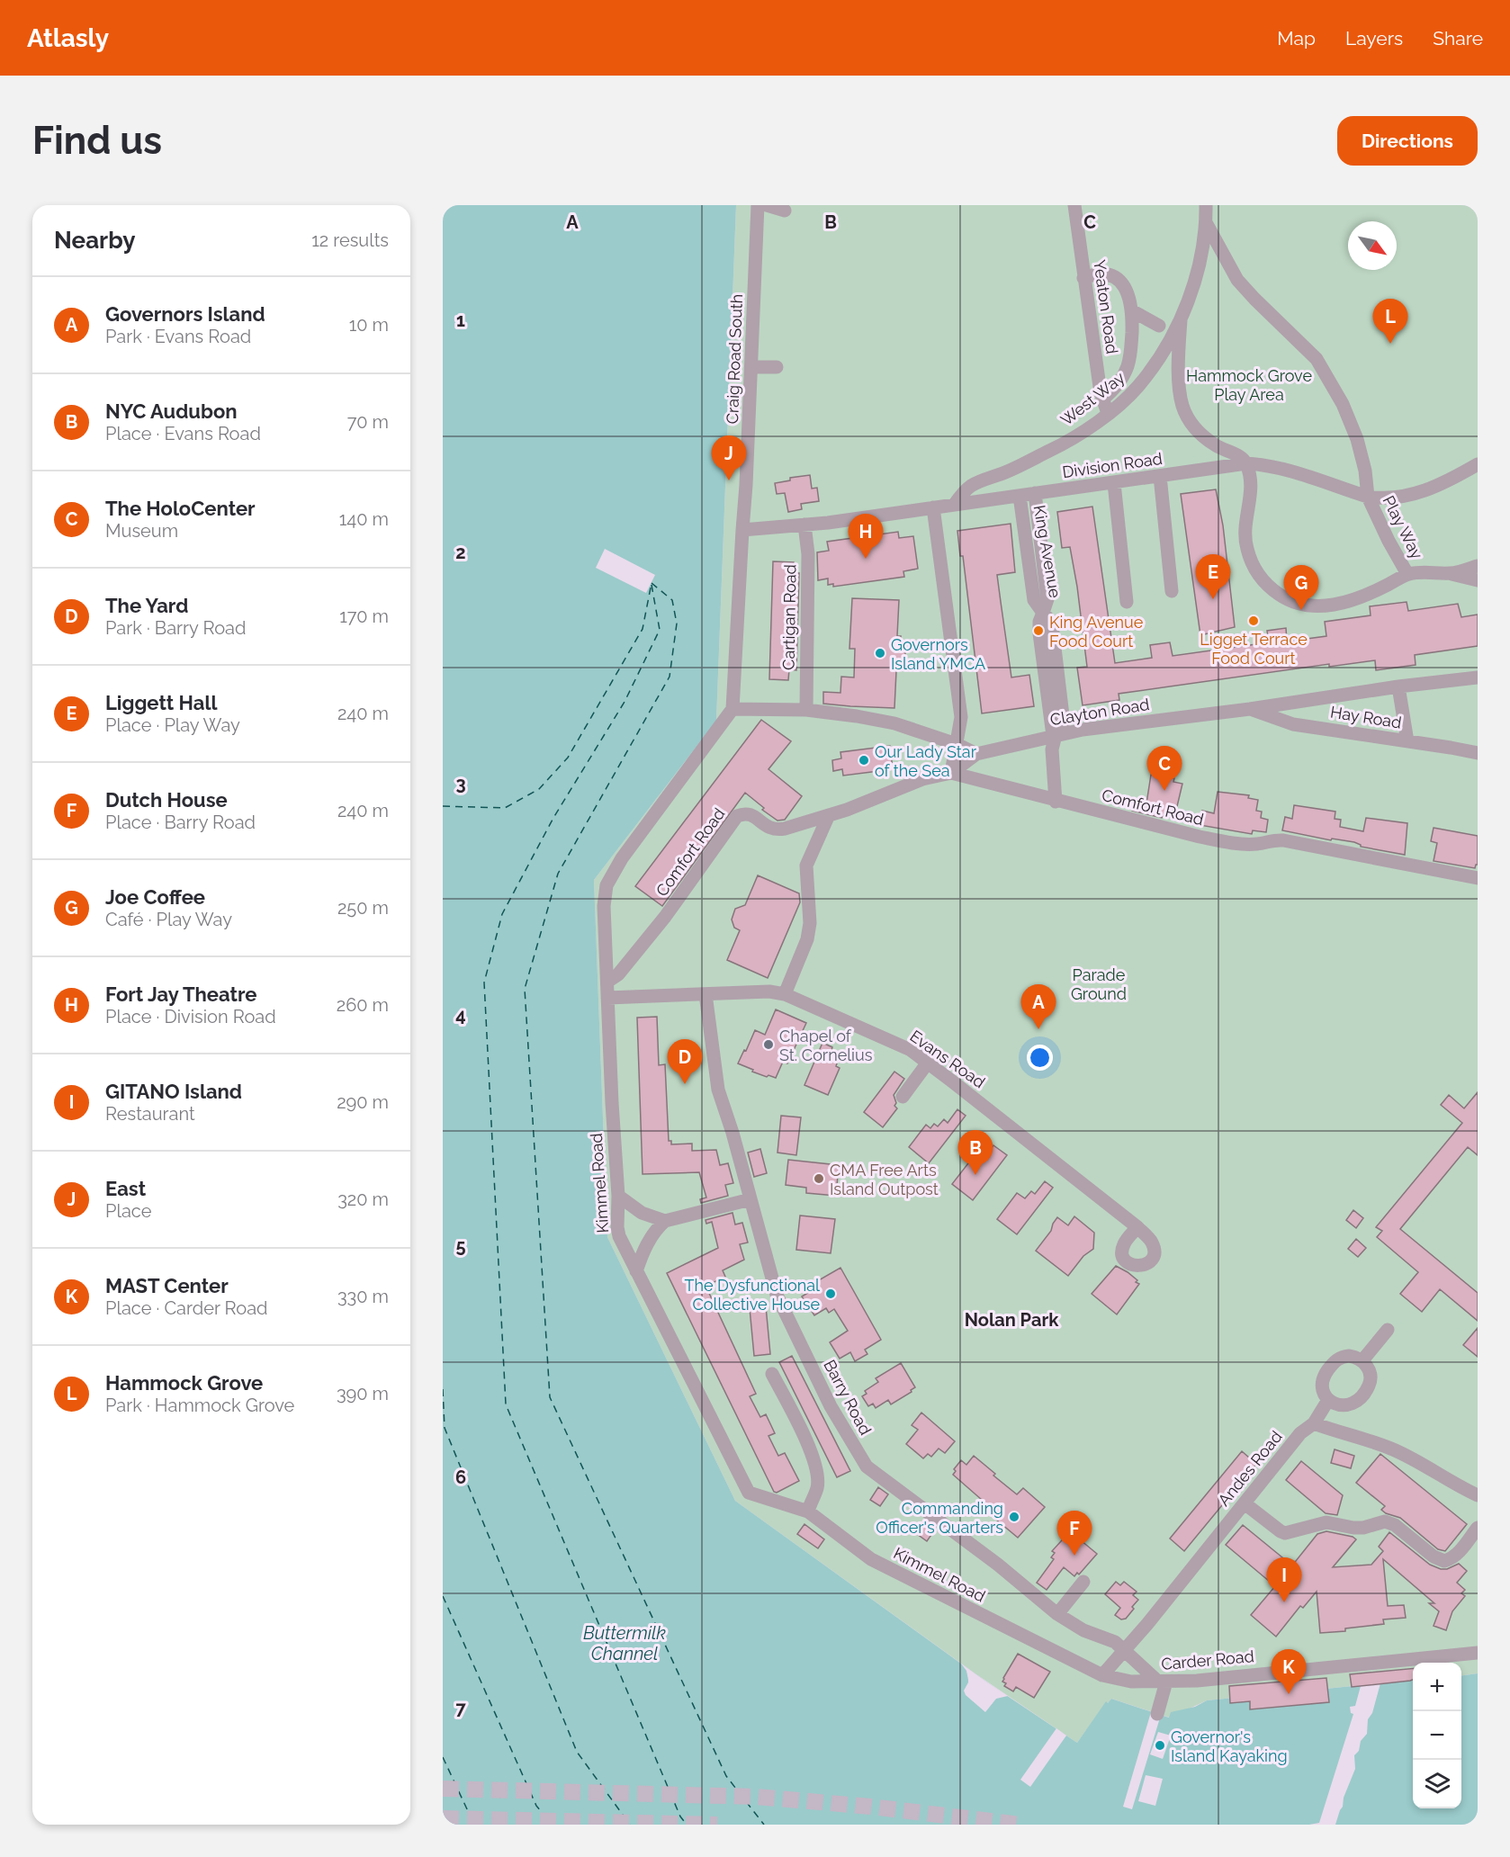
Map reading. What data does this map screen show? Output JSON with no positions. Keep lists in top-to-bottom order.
{
  "streets": {
    "street": [
      "Yeaton Road",
      "Craig Road South",
      "West Way",
      "Division Road",
      "Play Way",
      "King Avenue",
      "Cartigan Road",
      "Clayton Road",
      "Hay Road",
      "Comfort Road",
      "Evans Road",
      "Kimmel Road",
      "Barry Road",
      "Andes Road",
      "Carder Road"
    ]
  },
  "crossings": [
    ["Yeaton Road", "West Way"],
    ["Craig Road South", "Division Road"],
    ["Craig Road South", "Kimmel Road"],
    ["West Way", "Division Road"],
    ["West Way", "Play Way"],
    ["Division Road", "Play Way"],
    ["Division Road", "King Avenue"],
    ["Division Road", "Cartigan Road"],
    ["King Avenue", "Clayton Road"],
    ["King Avenue", "Comfort Road"],
    ["Clayton Road", "Hay Road"],
    ["Comfort Road", "Kimmel Road"],
    ["Evans Road", "Kimmel Road"],
    ["Evans Road", "Barry Road"],
    ["Kimmel Road", "Andes Road"],
    ["Kimmel Road", "Carder Road"],
    ["Barry Road", "Andes Road"],
    ["Barry Road", "Carder Road"],
    ["Andes Road", "Carder Road"]
  ],
  "districts": ["Nolan Park"],
  "water": ["Buttermilk Channel"],
  "parks": ["Hammock Grove Play Area", "Parade Ground"],
  "places": [
    "Ligget Terrace Food Court",
    "King Avenue Food Court",
    "Governors Island YMCA",
    "Our Lady Star of the Sea",
    "Chapel of St. Cornelius",
    "CMA Free Arts Island Outpost",
    "The Dysfunctional Collective House",
    "Commanding Officer's Quarters",
    "Governor's Island Kayaking"
  ],
  "north": "bottom right",
  "page": {
    "header": "Atlasly",
    "nav": ["Map", "Layers", "Share"],
    "buttons": "Directions",
    "title": "Find us",
    "heading": ["Nearby", "12 results"],
    "list": [
      {
        "mark": "A",
        "name": "Governors Island",
        "note": "Park · Evans Road",
        "value": "10 m"
      },
      {
        "mark": "B",
        "name": "NYC Audubon",
        "note": "Place · Evans Road",
        "value": "70 m"
      },
      {
        "mark": "C",
        "name": "The HoloCenter",
        "note": "Museum",
        "value": "140 m"
      },
      {
        "mark": "D",
        "name": "The Yard",
        "note": "Park · Barry Road",
        "value": "170 m"
      },
      {
        "mark": "E",
        "name": "Liggett Hall",
        "note": "Place · Play Way",
        "value": "240 m"
      },
      {
        "mark": "F",
        "name": "Dutch House",
        "note": "Place · Barry Road",
        "value": "240 m"
      },
      {
        "mark": "G",
        "name": "Joe Coffee",
        "note": "Café · Play Way",
        "value": "250 m"
      },
      {
        "mark": "H",
        "name": "Fort Jay Theatre",
        "note": "Place · Division Road",
        "value": "260 m"
      },
      {
        "mark": "I",
        "name": "GITANO Island",
        "note": "Restaurant",
        "value": "290 m"
      },
      {
        "mark": "J",
        "name": "East",
        "note": "Place",
        "value": "320 m"
      },
      {
        "mark": "K",
        "name": "MAST Center",
        "note": "Place · Carder Road",
        "value": "330 m"
      },
      {
        "mark": "L",
        "name": "Hammock Grove",
        "note": "Park · Hammock Grove",
        "value": "390 m"
      }
    ],
    "pins": [
      "L",
      "J",
      "H",
      "E",
      "G",
      "C",
      "A",
      "D",
      "B",
      "F",
      "I",
      "K"
    ],
    "map_buttons": ["+", "−"]
  },
  "grid": {
    "columns": ["A", "B", "C"],
    "rows": [
      "1",
      "2",
      "3",
      "4",
      "5",
      "6",
      "7"
    ]
  }
}
